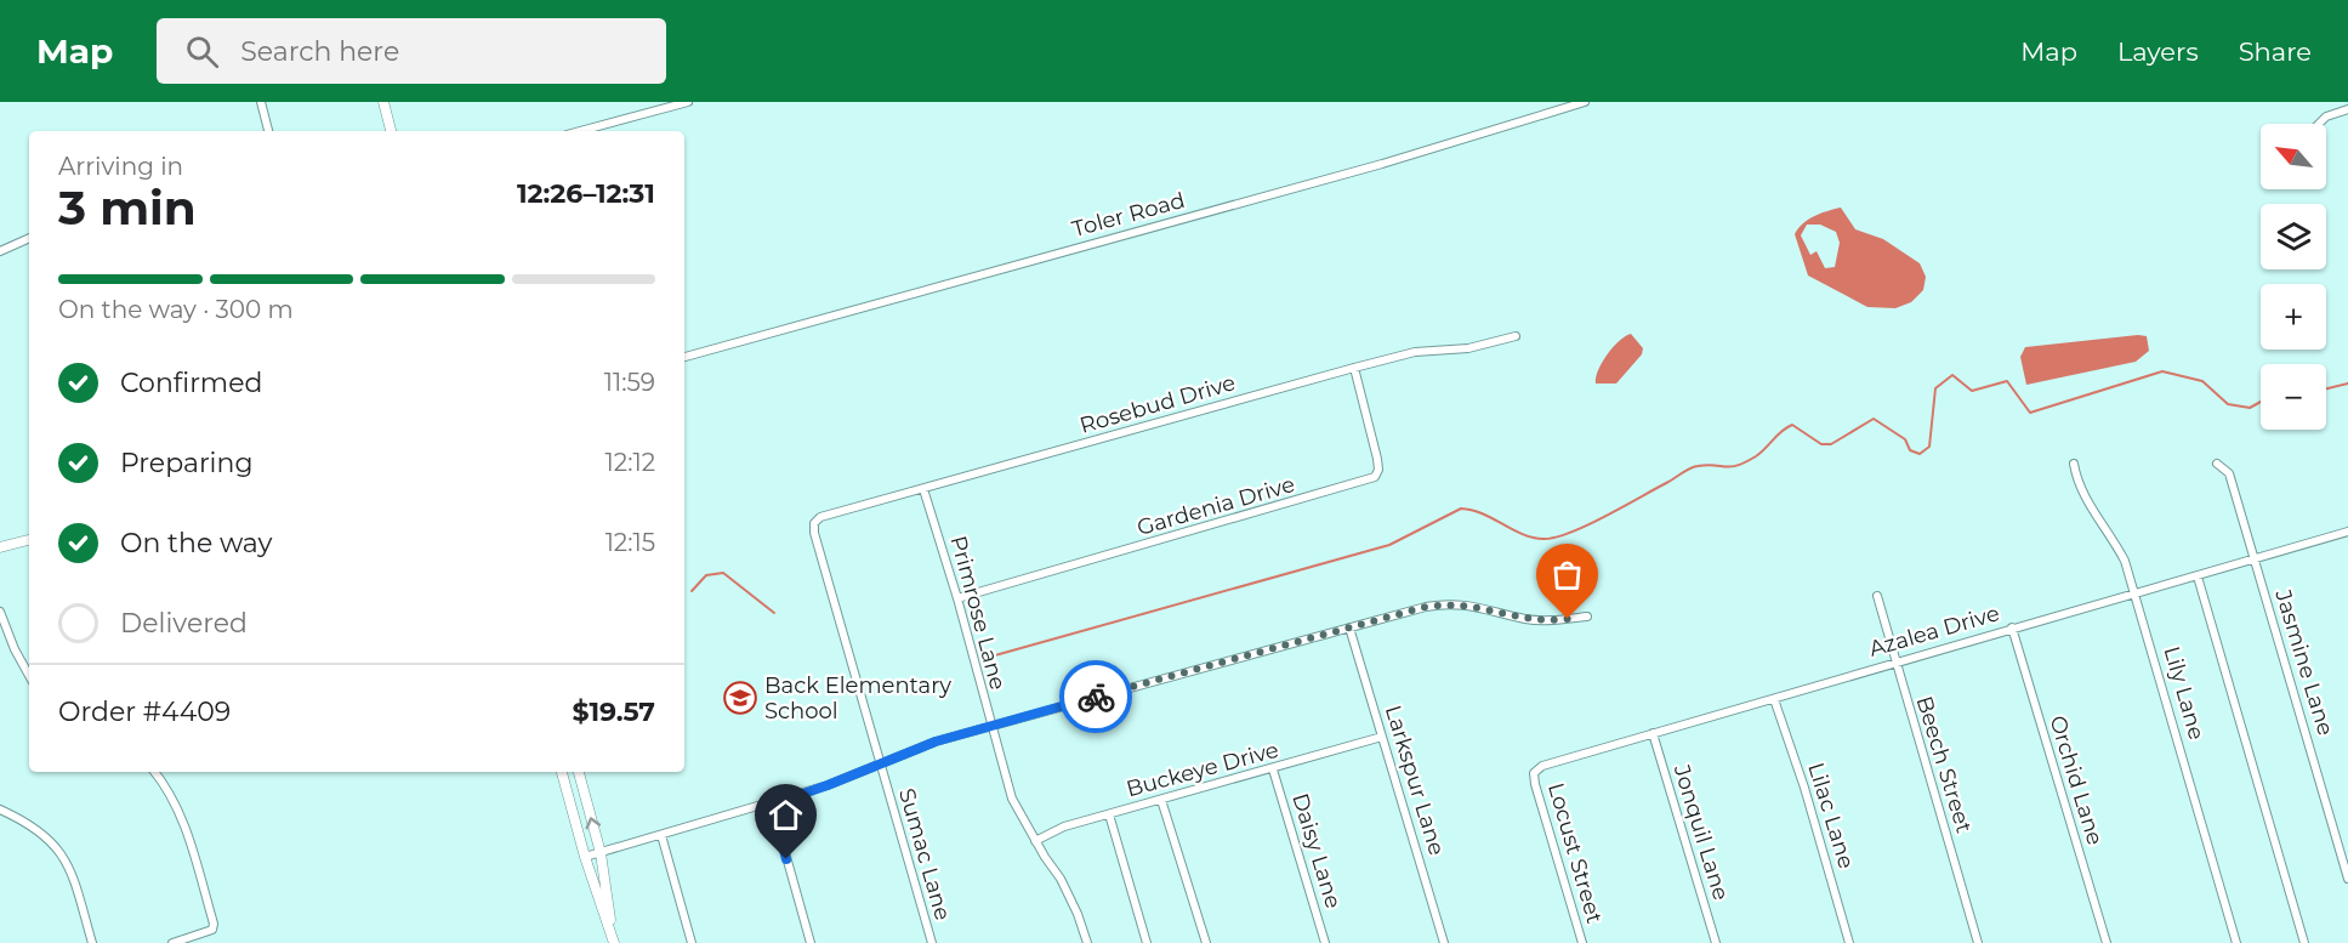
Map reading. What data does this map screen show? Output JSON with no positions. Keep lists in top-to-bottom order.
{
  "streets": {
    "street": [
      "Toler Road",
      "Rosebud Drive",
      "Gardenia Drive",
      "Primrose Lane",
      "Azalea Drive",
      "Jasmine Lane",
      "Lily Lane",
      "Beech Street",
      "Buckeye Drive",
      "Larkspur Lane",
      "Orchid Lane",
      "Lilac Lane",
      "Jonquil Lane",
      "Daisy Lane",
      "Locust Street",
      "Sumac Lane"
    ]
  },
  "crossings": [
    ["Rosebud Drive", "Gardenia Drive"],
    ["Rosebud Drive", "Primrose Lane"],
    ["Rosebud Drive", "Sumac Lane"],
    ["Gardenia Drive", "Primrose Lane"],
    ["Primrose Lane", "Buckeye Drive"],
    ["Azalea Drive", "Jasmine Lane"],
    ["Azalea Drive", "Lily Lane"],
    ["Azalea Drive", "Beech Street"],
    ["Azalea Drive", "Orchid Lane"],
    ["Azalea Drive", "Lilac Lane"],
    ["Azalea Drive", "Jonquil Lane"],
    ["Azalea Drive", "Locust Street"],
    ["Buckeye Drive", "Larkspur Lane"],
    ["Buckeye Drive", "Daisy Lane"]
  ],
  "places": {
    "school or university": ["Back Elementary School"]
  },
  "north": "top left",
  "page": {
    "header": "Map",
    "search": "Search here",
    "nav": ["Map", "Layers", "Share"],
    "map_buttons": ["+", "−"],
    "heading": ["3 min", "Arriving in", "12:26–12:31"],
    "panel": ["Order #4409", "$19.57"],
    "bar": "On the way · 300 m",
    "list": [
      ["Confirmed", "11:59"],
      ["Preparing", "12:12"],
      ["On the way", "12:15"],
      "Delivered"
    ]
  }
}
